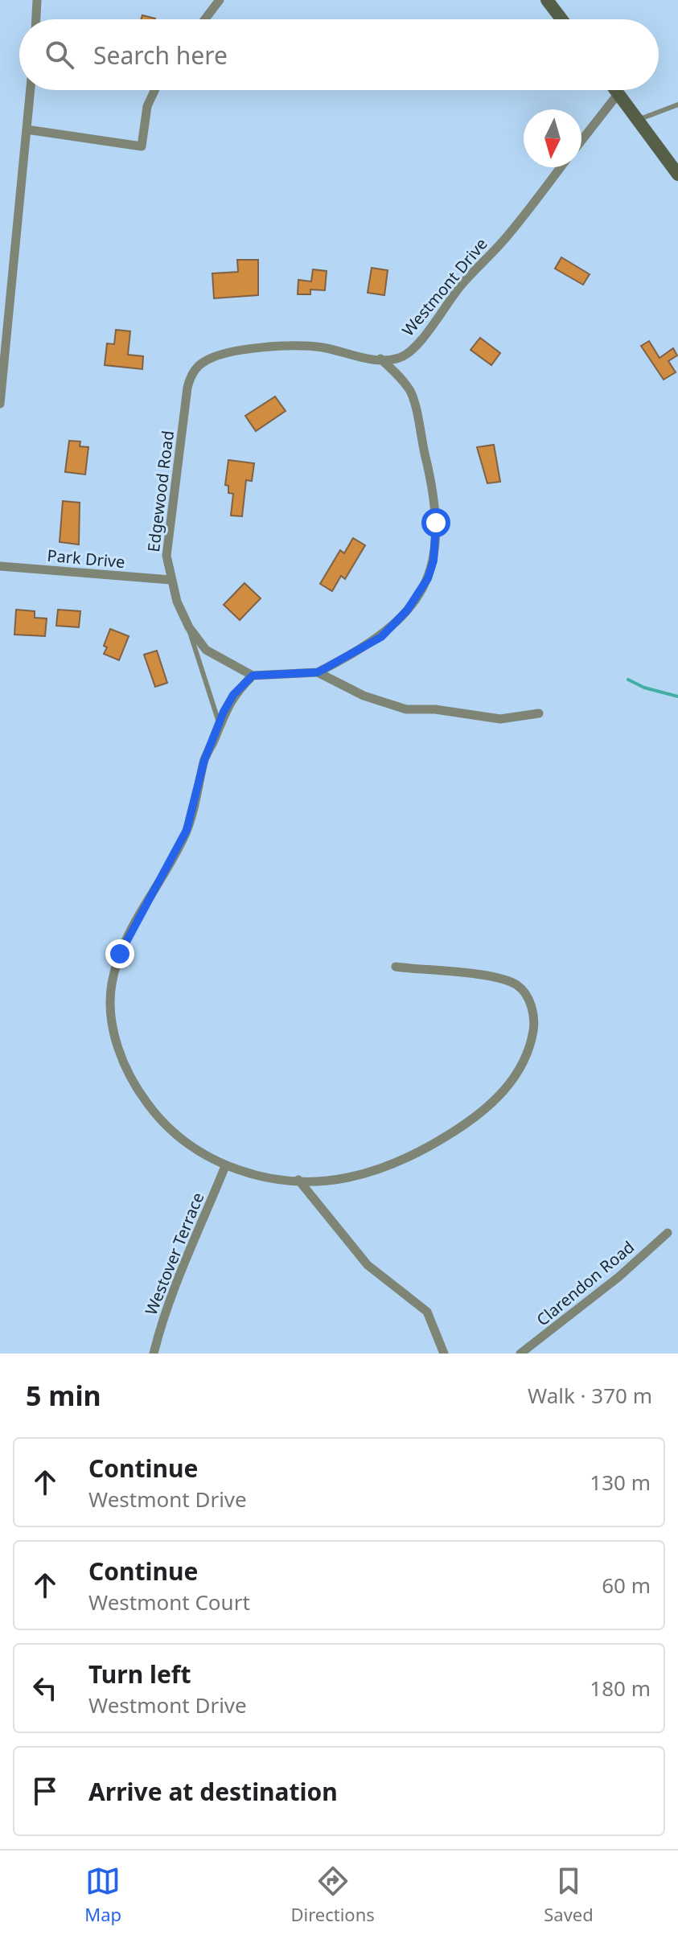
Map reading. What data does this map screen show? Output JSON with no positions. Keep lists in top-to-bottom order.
{
  "streets": {
    "street": [
      "Westmont Drive",
      "Edgewood Road",
      "Park Drive",
      "Westover Terrace",
      "Clarendon Road"
    ]
  },
  "crossings": [
    ["Westmont Drive", "Edgewood Road"],
    ["Edgewood Road", "Park Drive"]
  ],
  "north": "bottom",
  "page": {
    "search": "Search here",
    "heading": ["5 min", "Walk · 370 m"],
    "list": [
      ["Continue", "Westmont Drive", "130 m"],
      ["Continue", "Westmont Court", "60 m"],
      ["Turn left", "Westmont Drive", "180 m"],
      "Arrive at destination"
    ],
    "nav": ["Map", "Directions", "Saved"]
  }
}
